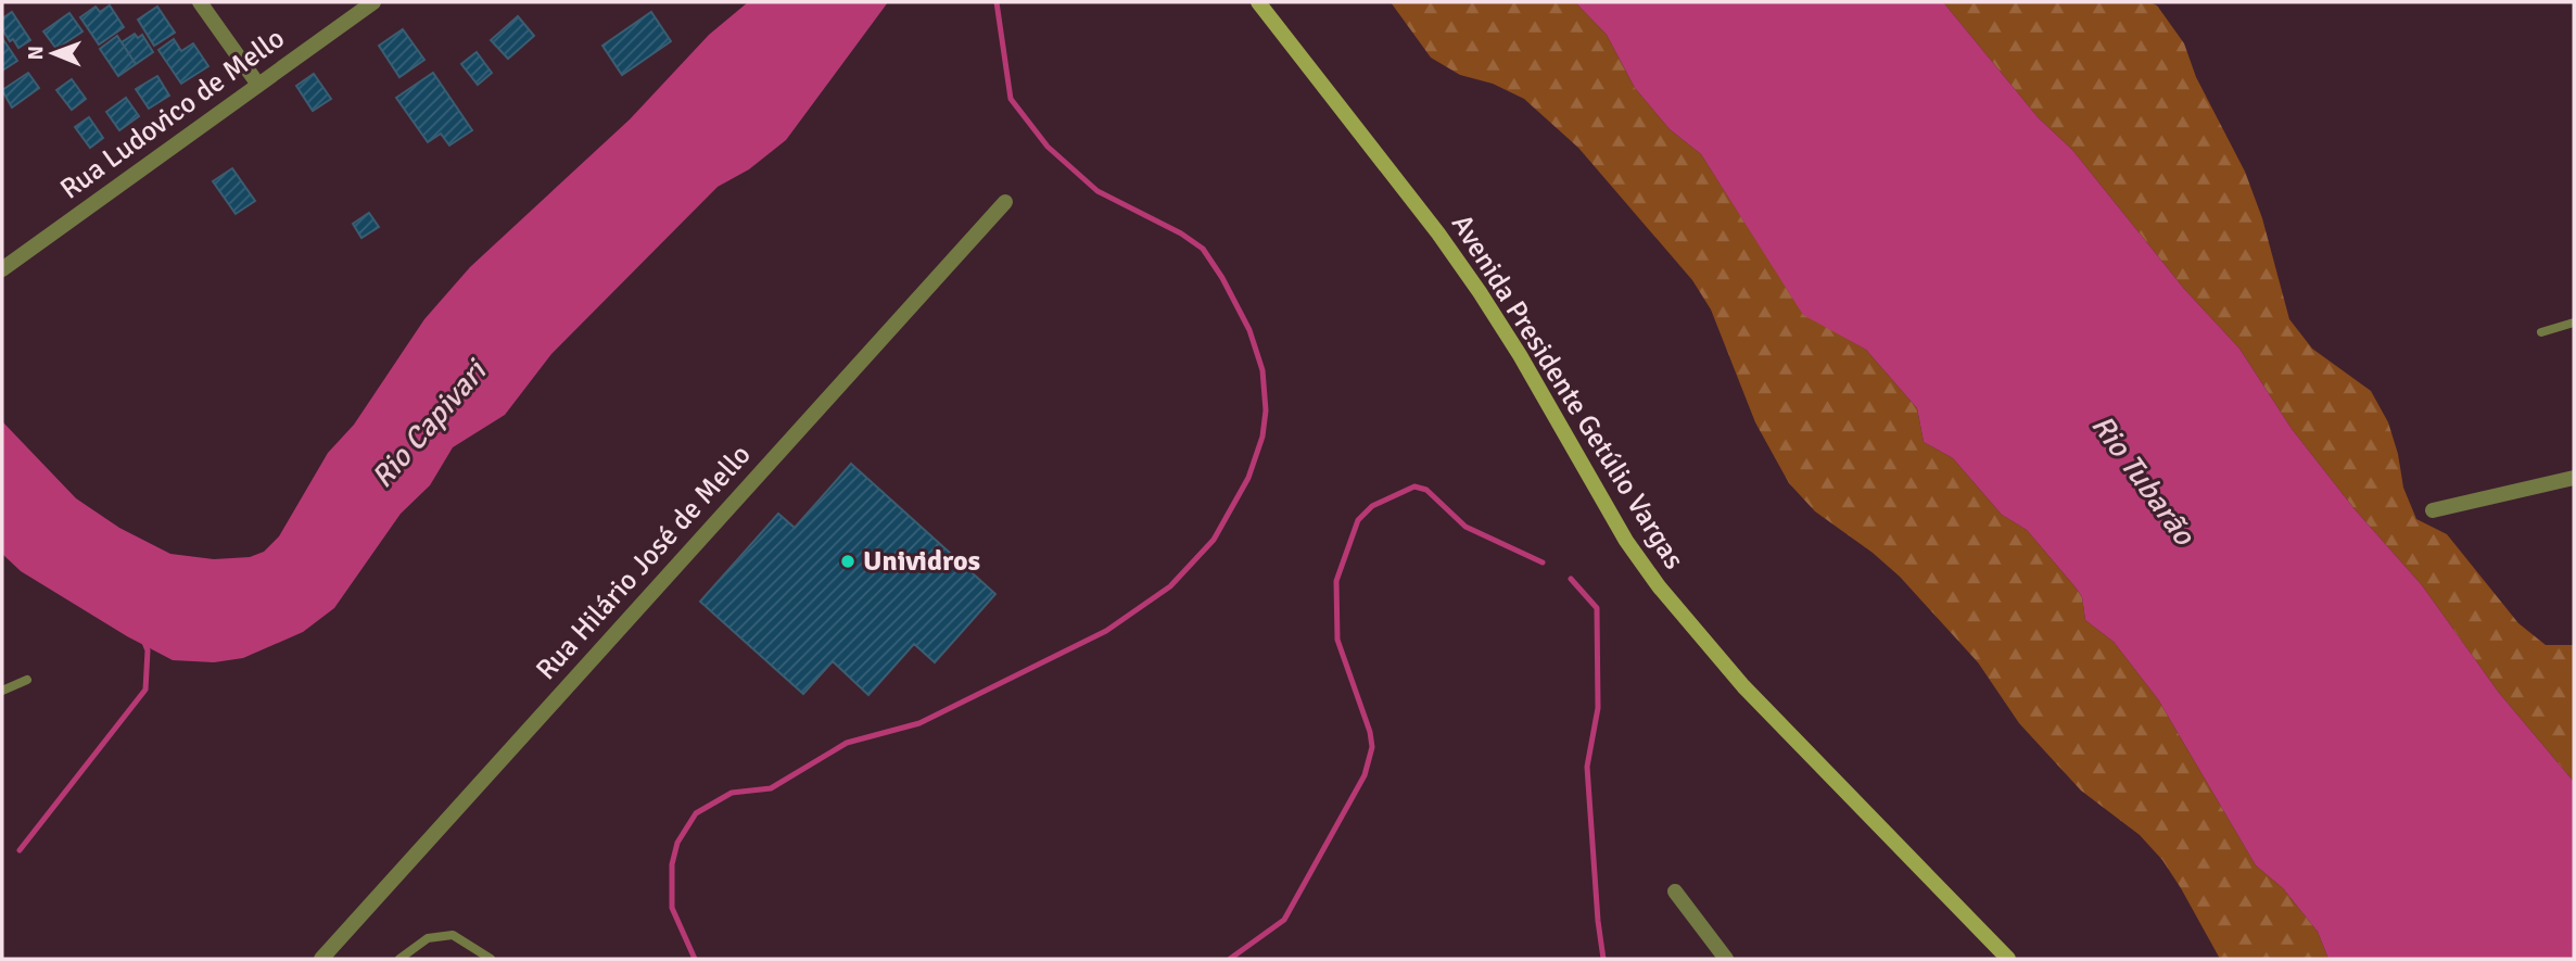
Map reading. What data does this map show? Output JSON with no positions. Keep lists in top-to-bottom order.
{
  "streets": {
    "main road": ["Avenida Presidente Getúlio Vargas"],
    "street": ["Rua Ludovico de Mello", "Rua Hilário José de Mello"]
  },
  "water": ["Rio Capivari", "Rio Tubarão"],
  "places": ["Unividros"],
  "north": "left"
}
